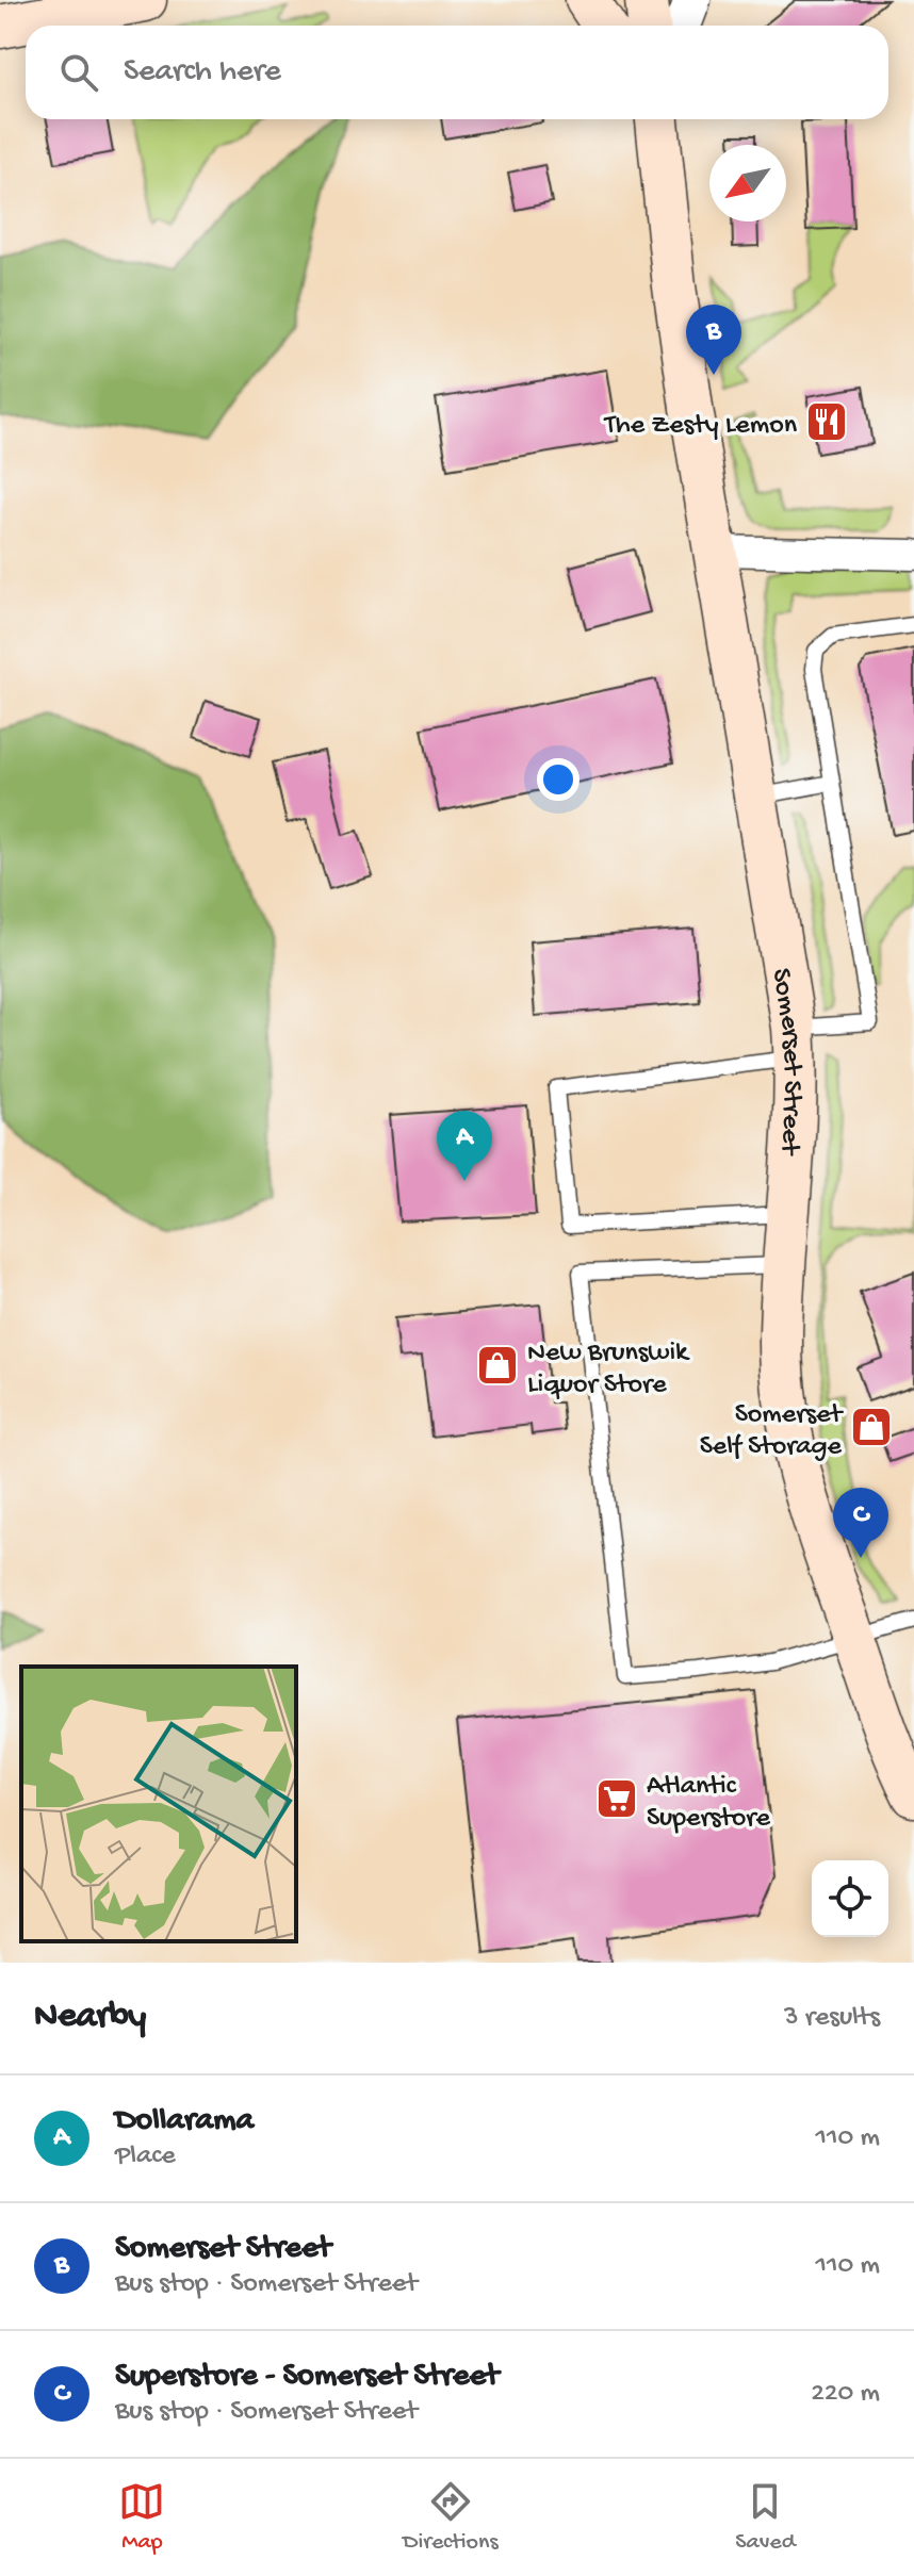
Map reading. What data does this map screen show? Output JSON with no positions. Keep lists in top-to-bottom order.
{
  "streets": {
    "main road": ["Somerset Street"]
  },
  "places": {
    "restaurant": ["The Zesty Lemon"],
    "shop": ["New Brunswik Liquor Store", "Somerset Self Storage"],
    "supermarket": ["Atlantic Superstore"]
  },
  "north": "bottom left",
  "page": {
    "search": "Search here",
    "pins": ["B", "A", "C"],
    "heading": ["Nearby", "3 results"],
    "list": [
      {
        "mark": "A",
        "name": "Dollarama",
        "note": "Place",
        "value": "110 m"
      },
      {
        "mark": "B",
        "name": "Somerset Street",
        "note": "Bus stop · Somerset Street",
        "value": "110 m"
      },
      {
        "mark": "C",
        "name": "Superstore - Somerset Street",
        "note": "Bus stop · Somerset Street",
        "value": "220 m"
      }
    ],
    "nav": ["Map", "Directions", "Saved"]
  }
}
